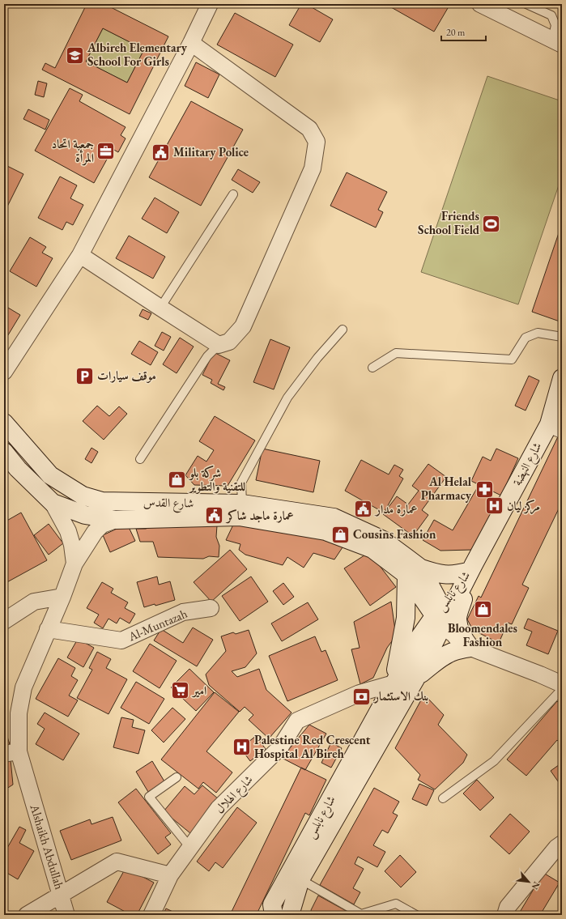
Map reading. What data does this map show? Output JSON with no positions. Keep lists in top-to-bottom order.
{
  "streets": {
    "main road": ["شارع النهضة", "شارع القدس", "شارع نابلس"],
    "street": ["Al-Muntazah", "شارع الهلال", "Alshaikh Abdullah"]
  },
  "crossings": [
    ["شارع النهضة", "شارع نابلس"],
    ["شارع القدس", "شارع نابلس"],
    ["شارع نابلس", "شارع الهلال"],
    ["Al-Muntazah", "Alshaikh Abdullah"],
    ["شارع الهلال", "Alshaikh Abdullah"]
  ],
  "places": {
    "school or university": ["Albireh Elementary School For Girls"],
    "office": ["جمعية اتحاد المرأة"],
    "public building": ["Military Police", "عمارة مدار", "عمارة ماجد شاكر"],
    "sports": ["Friends School Field"],
    "parking": ["موقف سيارات"],
    "shop": ["شركة بلو للتقنية والتطوير", "Cousins Fashion", "Bloomendales Fashion"],
    "pharmacy": ["Al Helal Pharmacy"],
    "hospital": ["مركز ليان", "Palestine Red Crescent Hospital Al Bireh"],
    "supermarket": ["امير"],
    "bank": ["بنك الاستثمار"]
  },
  "scale_bar": "20 m",
  "north": "bottom right"
}
